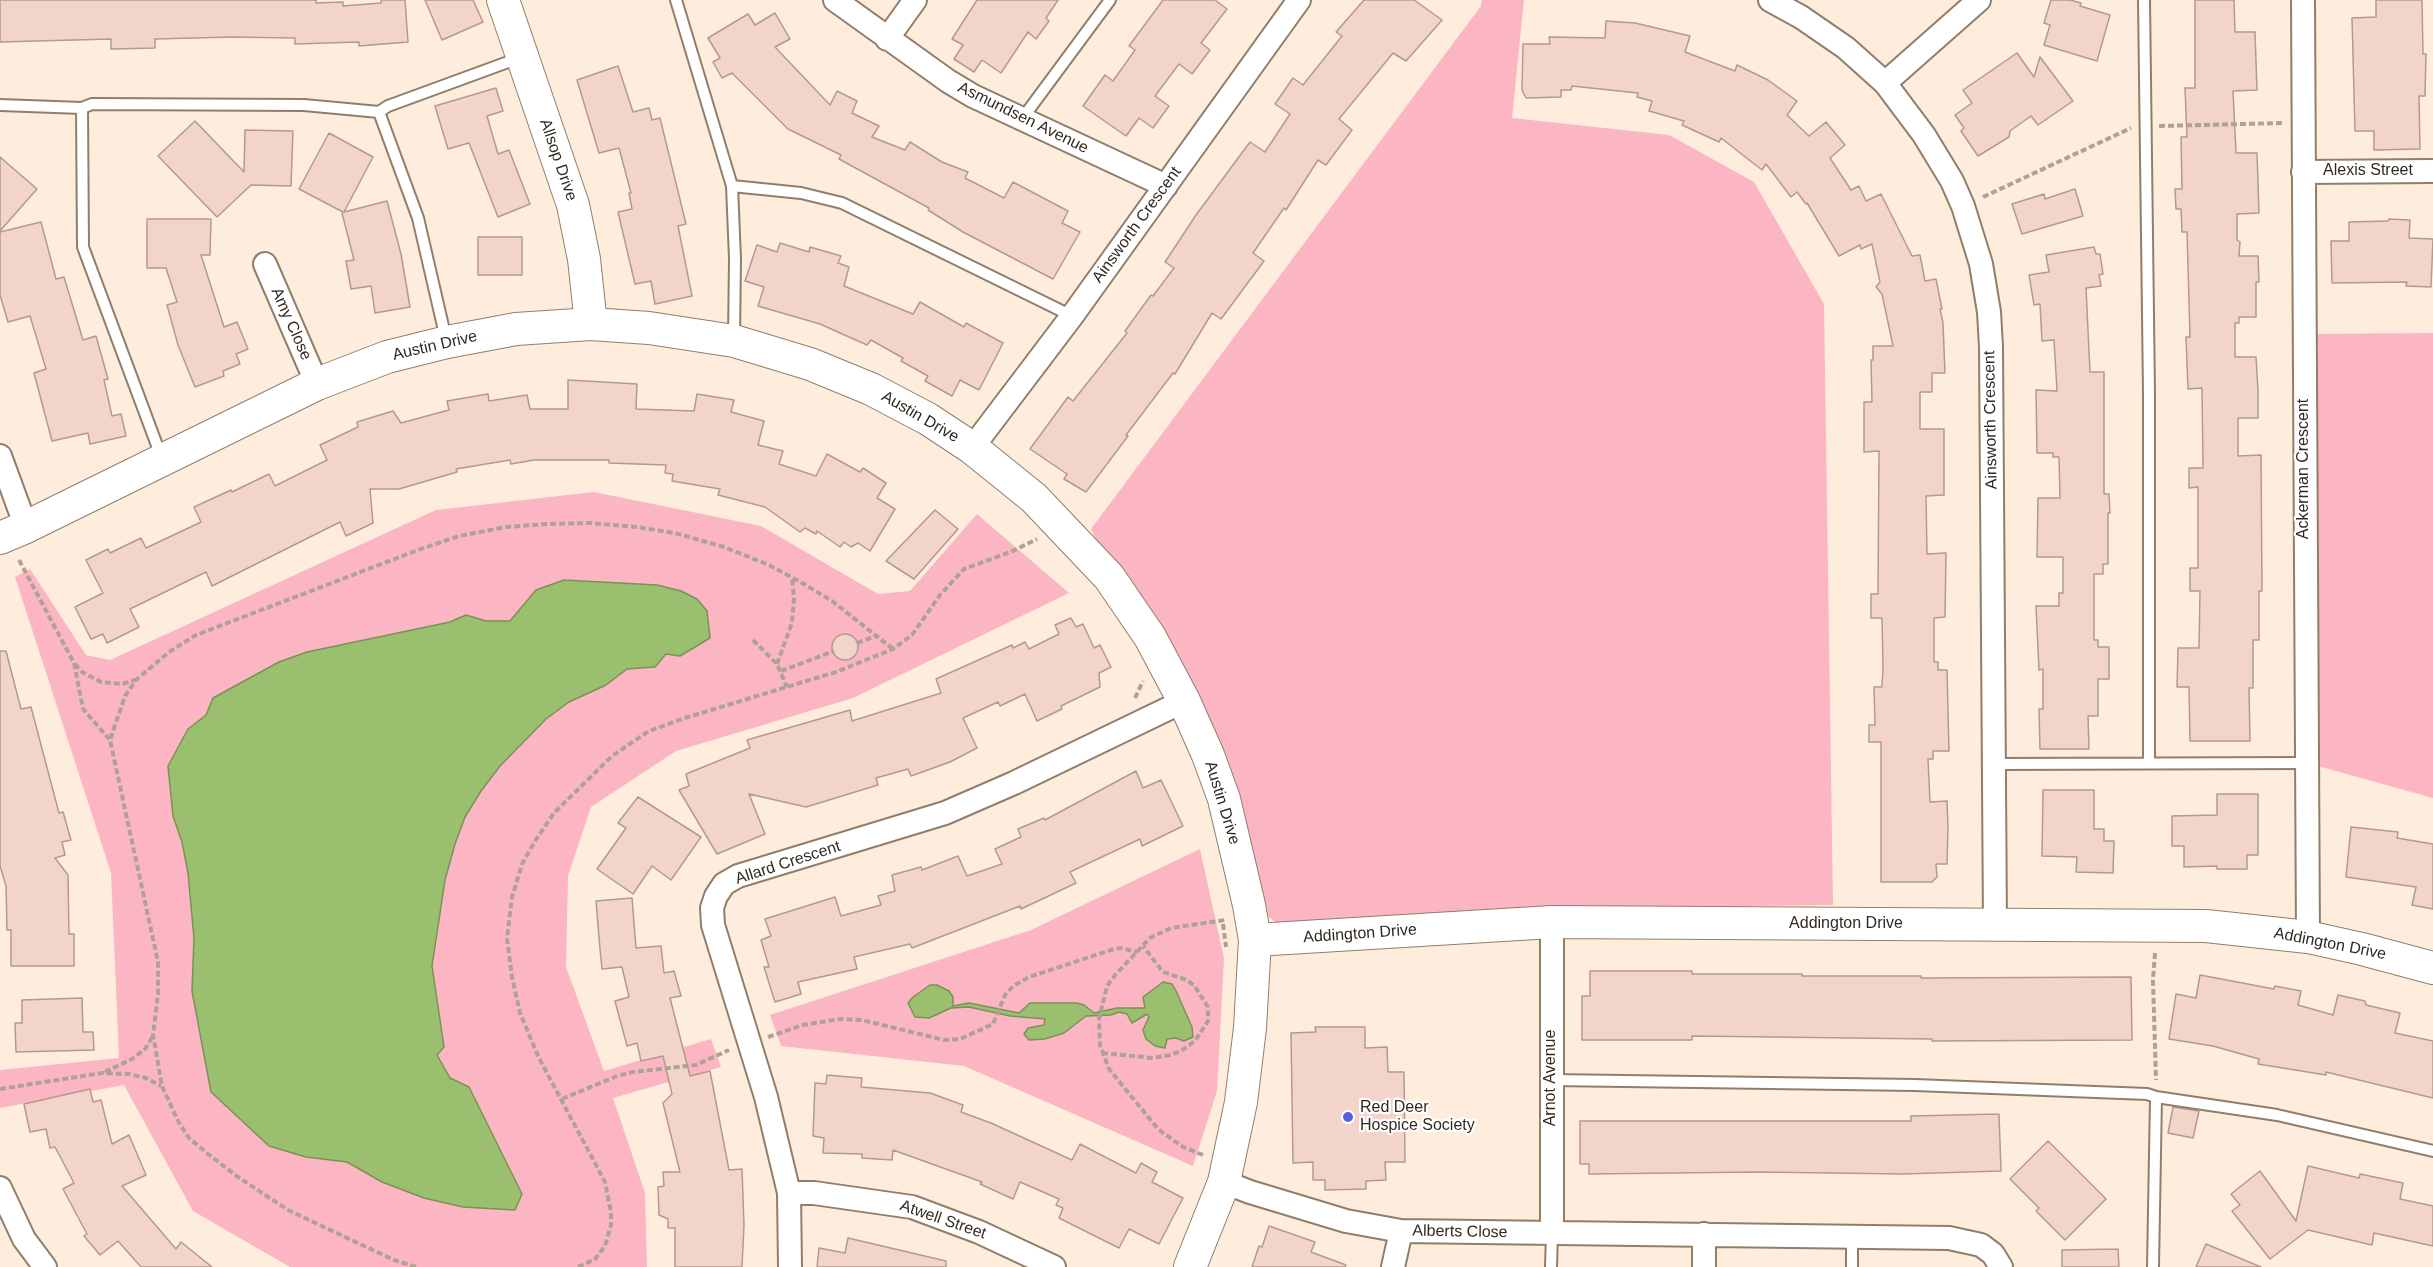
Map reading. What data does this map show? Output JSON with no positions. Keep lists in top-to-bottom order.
{
  "streets": {
    "street": [
      "Asmundsen Avenue",
      "Allsop Drive",
      "Alexis Street",
      "Ainsworth Crescent",
      "Amy Close",
      "Austin Drive",
      "Ackerman Crescent",
      "Allard Crescent",
      "Addington Drive",
      "Arnot Avenue",
      "Atwell Street",
      "Alberts Close"
    ]
  },
  "crossings": [
    ["Asmundsen Avenue", "Ainsworth Crescent"],
    ["Allsop Drive", "Austin Drive"],
    ["Alexis Street", "Ackerman Crescent"],
    ["Ainsworth Crescent", "Austin Drive"],
    ["Ainsworth Crescent", "Addington Drive"],
    ["Amy Close", "Austin Drive"],
    ["Austin Drive", "Allard Crescent"],
    ["Austin Drive", "Addington Drive"],
    ["Austin Drive", "Alberts Close"],
    ["Ackerman Crescent", "Addington Drive"],
    ["Allard Crescent", "Atwell Street"],
    ["Addington Drive", "Arnot Avenue"],
    ["Arnot Avenue", "Alberts Close"]
  ],
  "places": ["Red Deer Hospice Society"]
}
